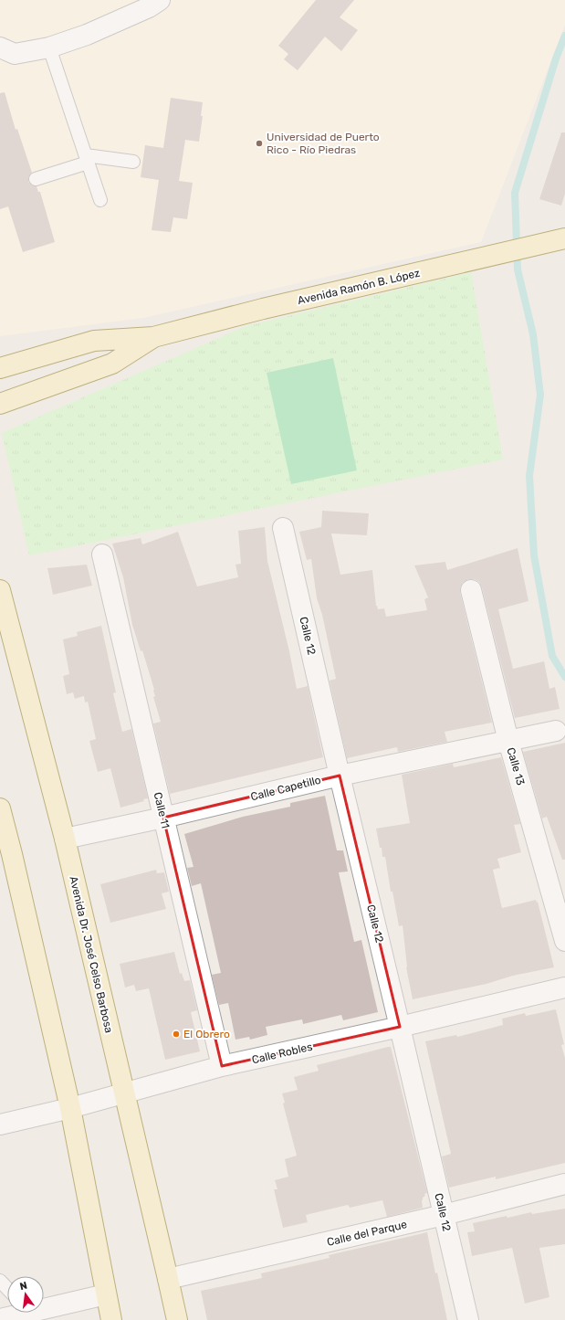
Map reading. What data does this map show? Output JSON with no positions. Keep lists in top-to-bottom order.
{
  "streets": {
    "main road": ["Avenida Ramón B. López", "Avenida Dr. José Celso Barbosa"],
    "street": [
      "Calle 12",
      "Calle 13",
      "Calle Capetillo",
      "Calle 11",
      "Calle Robles",
      "Calle del Parque"
    ]
  },
  "crossings": [
    ["Calle 12", "Calle Capetillo"],
    ["Calle 12", "Calle Robles"],
    ["Calle 12", "Calle del Parque"],
    ["Calle 13", "Calle Capetillo"],
    ["Calle Capetillo", "Calle 11"],
    ["Calle Capetillo", "Avenida Dr. José Celso Barbosa"],
    ["Calle 11", "Calle Robles"],
    ["Avenida Dr. José Celso Barbosa", "Calle Robles"],
    ["Avenida Dr. José Celso Barbosa", "Calle del Parque"]
  ],
  "places": ["Universidad de Puerto Rico - Río Piedras", "El Obrero"],
  "north": "top"
}
